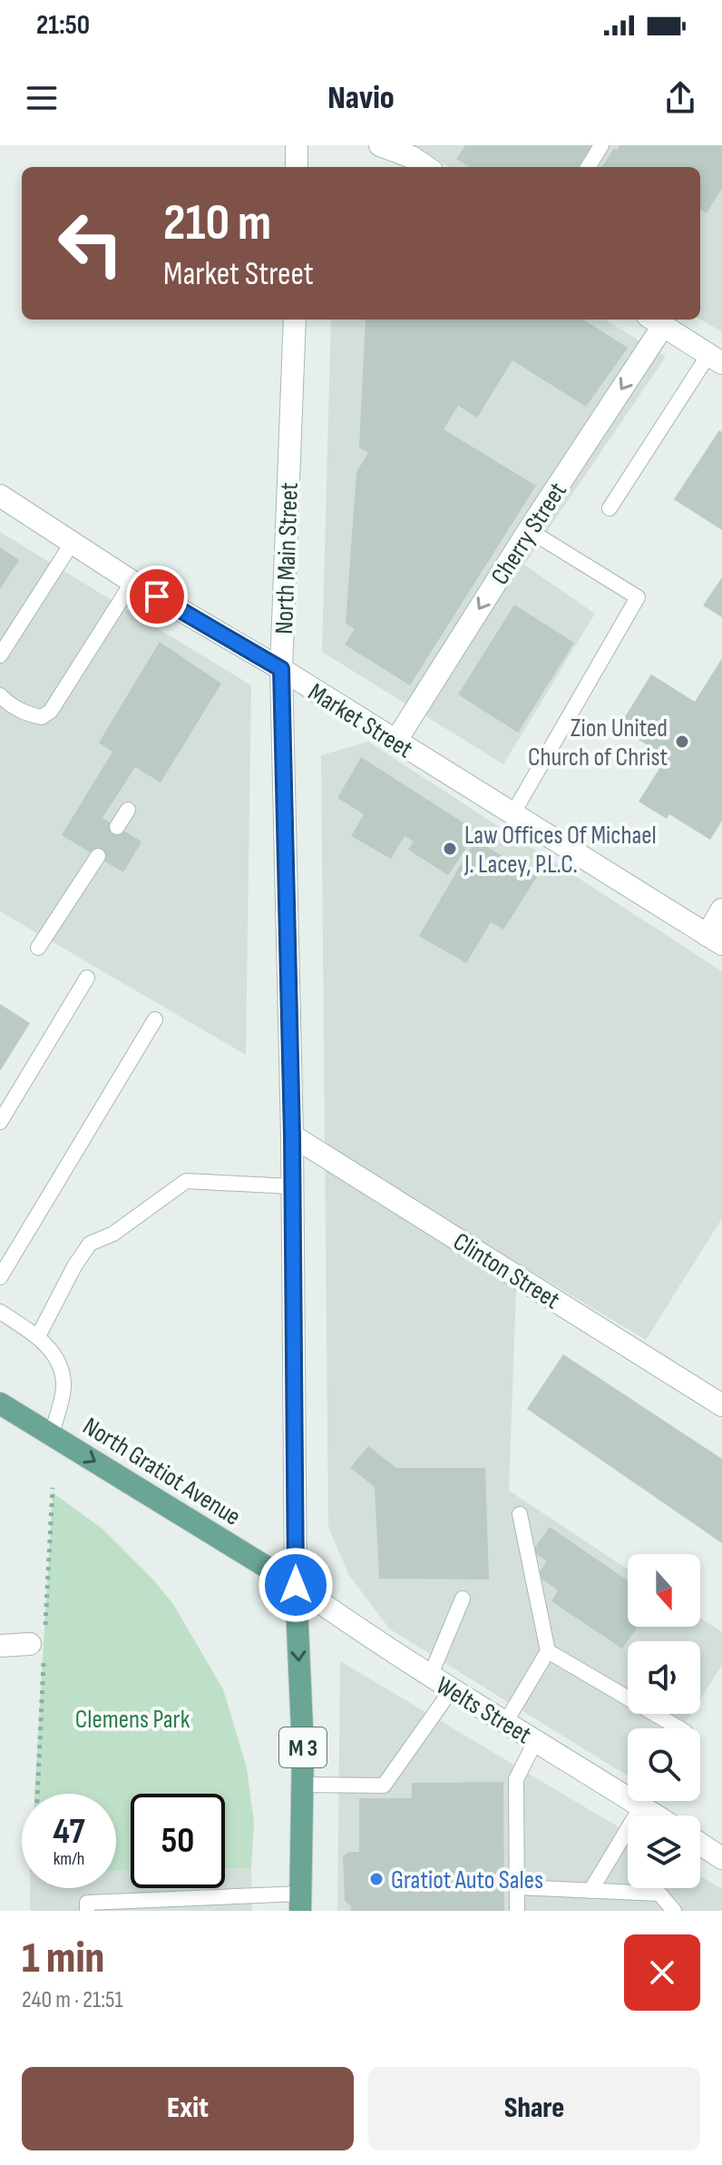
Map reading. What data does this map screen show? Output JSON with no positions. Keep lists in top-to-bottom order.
{
  "streets": {
    "main road": ["North Gratiot Avenue", "M 3"],
    "street": [
      "Cherry Street",
      "North Main Street",
      "Market Street",
      "Clinton Street",
      "Welts Street"
    ]
  },
  "crossings": [
    ["Cherry Street", "Market Street"],
    ["North Main Street", "Market Street"],
    ["North Main Street", "Clinton Street"],
    ["North Main Street", "North Gratiot Avenue"],
    ["North Main Street", "Welts Street"],
    ["North Main Street", "M 3"],
    ["North Gratiot Avenue", "Welts Street"],
    ["North Gratiot Avenue", "M 3"],
    ["Welts Street", "M 3"]
  ],
  "one_way": ["Cherry Street", "North Gratiot Avenue"],
  "parks": ["Clemens Park"],
  "places": ["Zion United Church of Christ", "Law Offices Of Michael J. Lacey, P.L.C.", "Gratiot Auto Sales"],
  "north": "bottom",
  "page": {
    "status": "21:50",
    "header": "Navio",
    "turn": ["210 m", "Market Street"],
    "speed": "47 km/h",
    "limit": "50",
    "heading": ["1 min", "240 m · 21:51"],
    "buttons": ["Exit", "Share"]
  }
}
